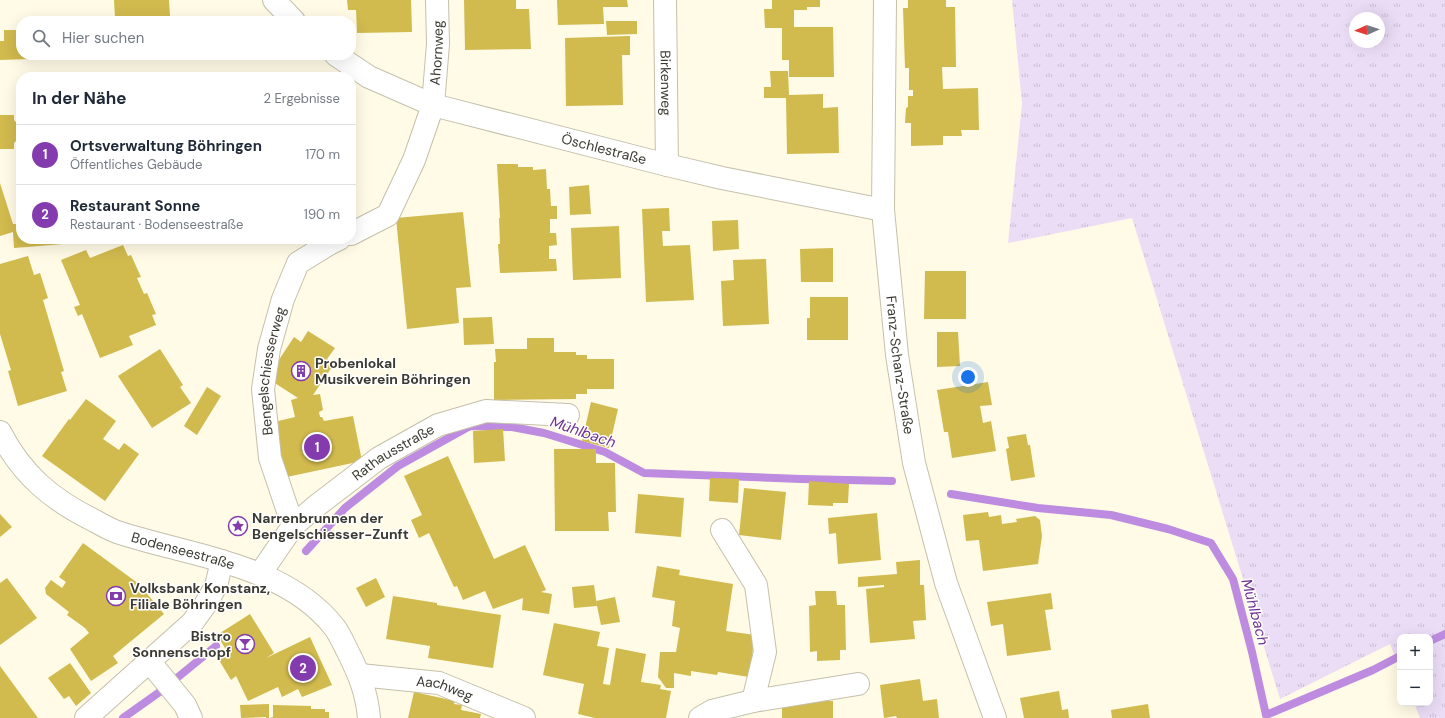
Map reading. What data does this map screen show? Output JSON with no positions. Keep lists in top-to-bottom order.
{
  "streets": {
    "street": [
      "Ahornweg",
      "Birkenweg",
      "Öschlestraße",
      "Franz-Schanz-Straße",
      "Bengelschiesserweg",
      "Rathausstraße",
      "Bodenseestraße",
      "Aachweg"
    ]
  },
  "crossings": [
    ["Ahornweg", "Öschlestraße"],
    ["Birkenweg", "Öschlestraße"],
    ["Öschlestraße", "Franz-Schanz-Straße"],
    ["Bengelschiesserweg", "Rathausstraße"],
    ["Rathausstraße", "Bodenseestraße"],
    ["Bodenseestraße", "Aachweg"]
  ],
  "water": ["Mühlbach"],
  "places": {
    "building": ["Probenlokal Musikverein Böhringen"],
    "place": ["Narrenbrunnen der Bengelschiesser-Zunft"],
    "bank": ["Volksbank Konstanz, Filiale Böhringen"],
    "bar": ["Bistro Sonnenschopf"]
  },
  "north": "left",
  "page": {
    "search": "Hier suchen",
    "heading": ["In der Nähe", "2 Ergebnisse"],
    "list": [
      {
        "mark": "1",
        "name": "Ortsverwaltung Böhringen",
        "note": "Öffentliches Gebäude",
        "value": "170 m"
      },
      {
        "mark": "2",
        "name": "Restaurant Sonne",
        "note": "Restaurant · Bodenseestraße",
        "value": "190 m"
      }
    ],
    "pins": ["1", "2"],
    "map_buttons": ["+", "−"]
  }
}
